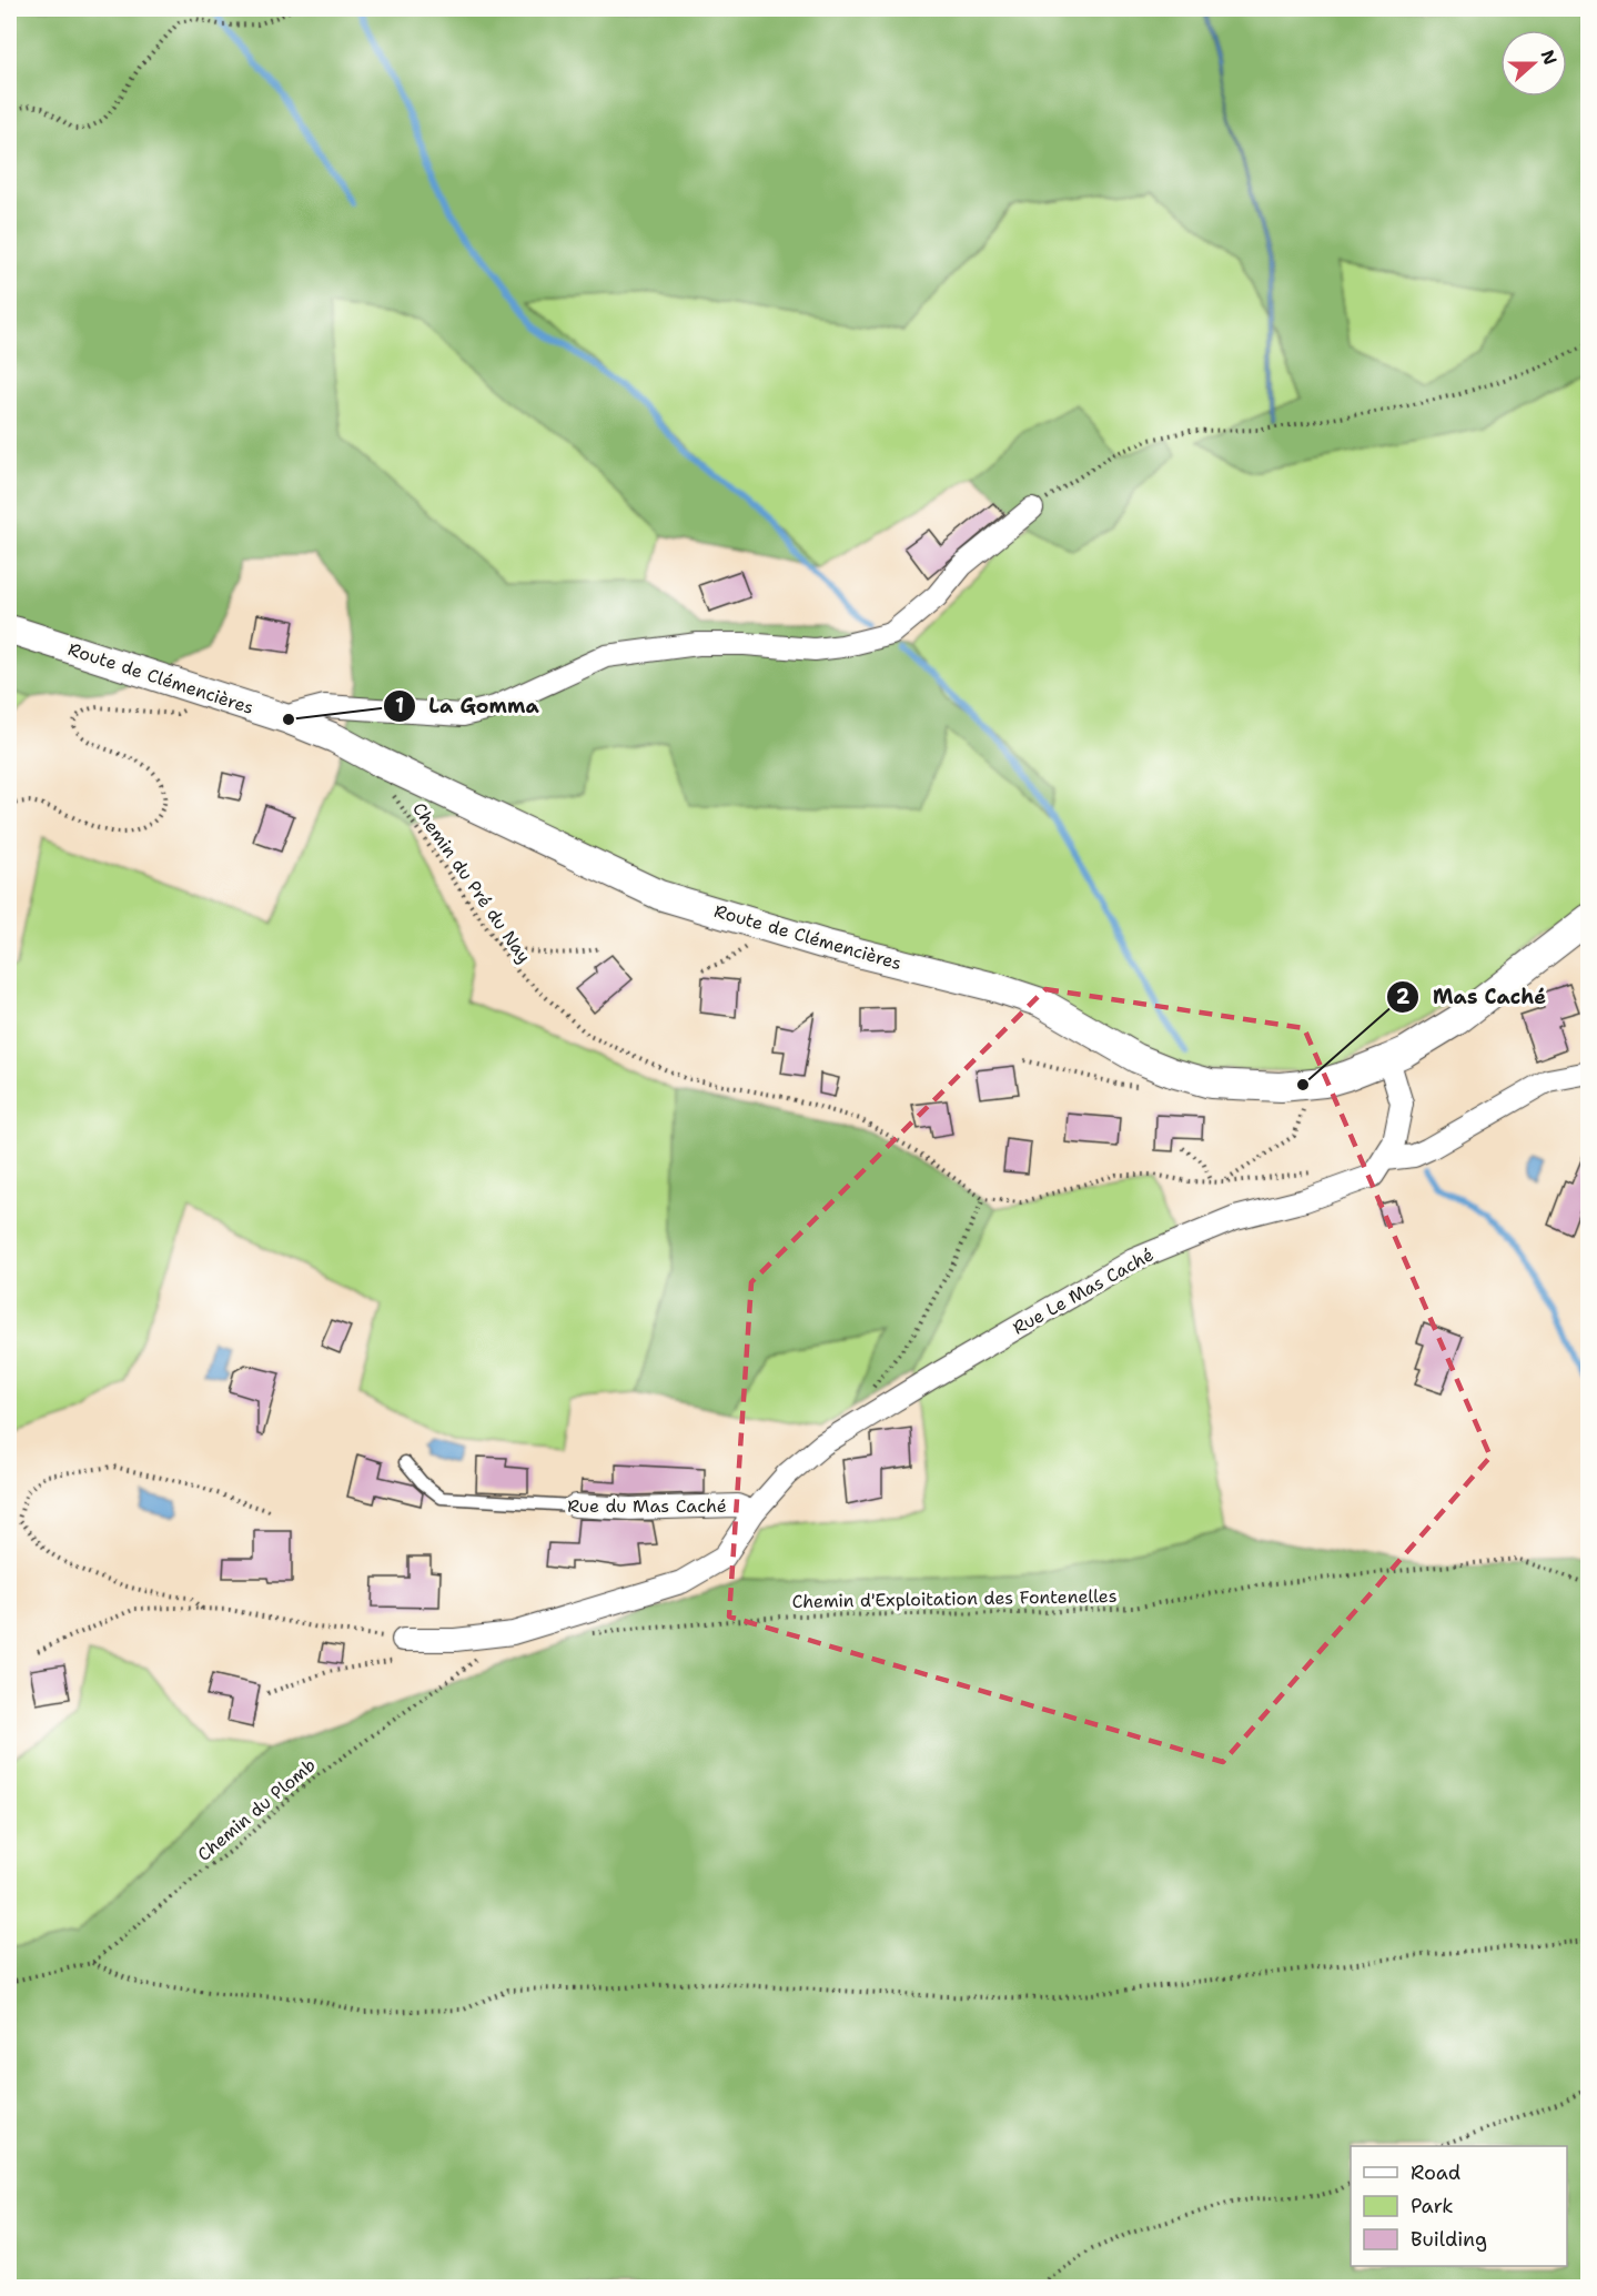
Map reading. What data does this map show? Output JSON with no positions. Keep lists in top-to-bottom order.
{
  "streets": {
    "street": ["Route de Clémencières", "Rue Le Mas Caché", "Rue du Mas Caché"],
    "path": ["Chemin du Pré du Nay", "Chemin d'Exploitation des Fontenelles", "Chemin du Plomb"]
  },
  "crossings": [
    ["Route de Clémencières", "Rue Le Mas Caché"],
    ["Rue Le Mas Caché", "Rue du Mas Caché"]
  ],
  "places": ["La Gomma", "Mas Caché"],
  "legend": ["Road", "Park", "Building"],
  "north": "right"
}
